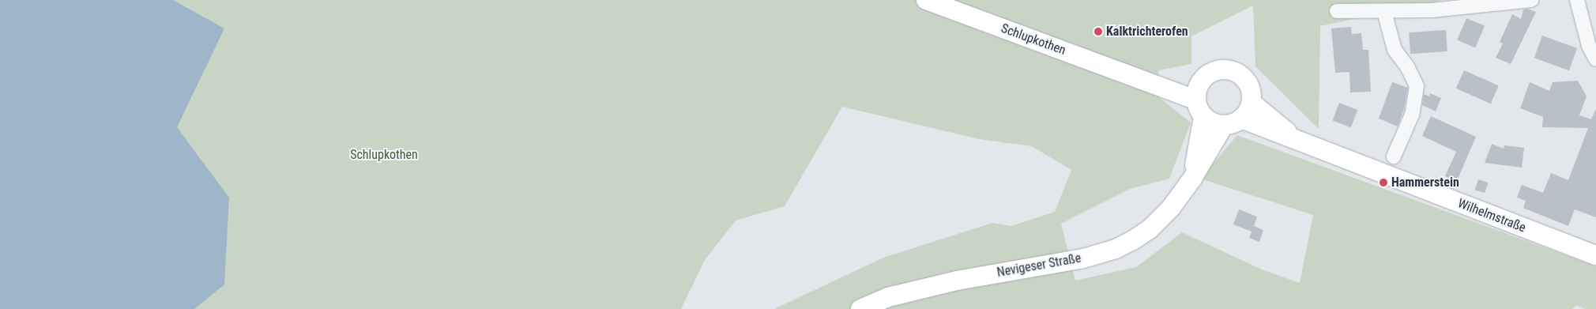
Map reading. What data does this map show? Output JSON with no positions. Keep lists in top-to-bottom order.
{
  "streets": {
    "main road": ["Schlupkothen", "Wilhelmstraße", "Nevigeser Straße"]
  },
  "crossings": [
    ["Schlupkothen", "Wilhelmstraße"],
    ["Schlupkothen", "Nevigeser Straße"],
    ["Wilhelmstraße", "Nevigeser Straße"]
  ],
  "parks": ["Schlupkothen"],
  "places": ["Kalktrichterofen", "Hammerstein"]
}
